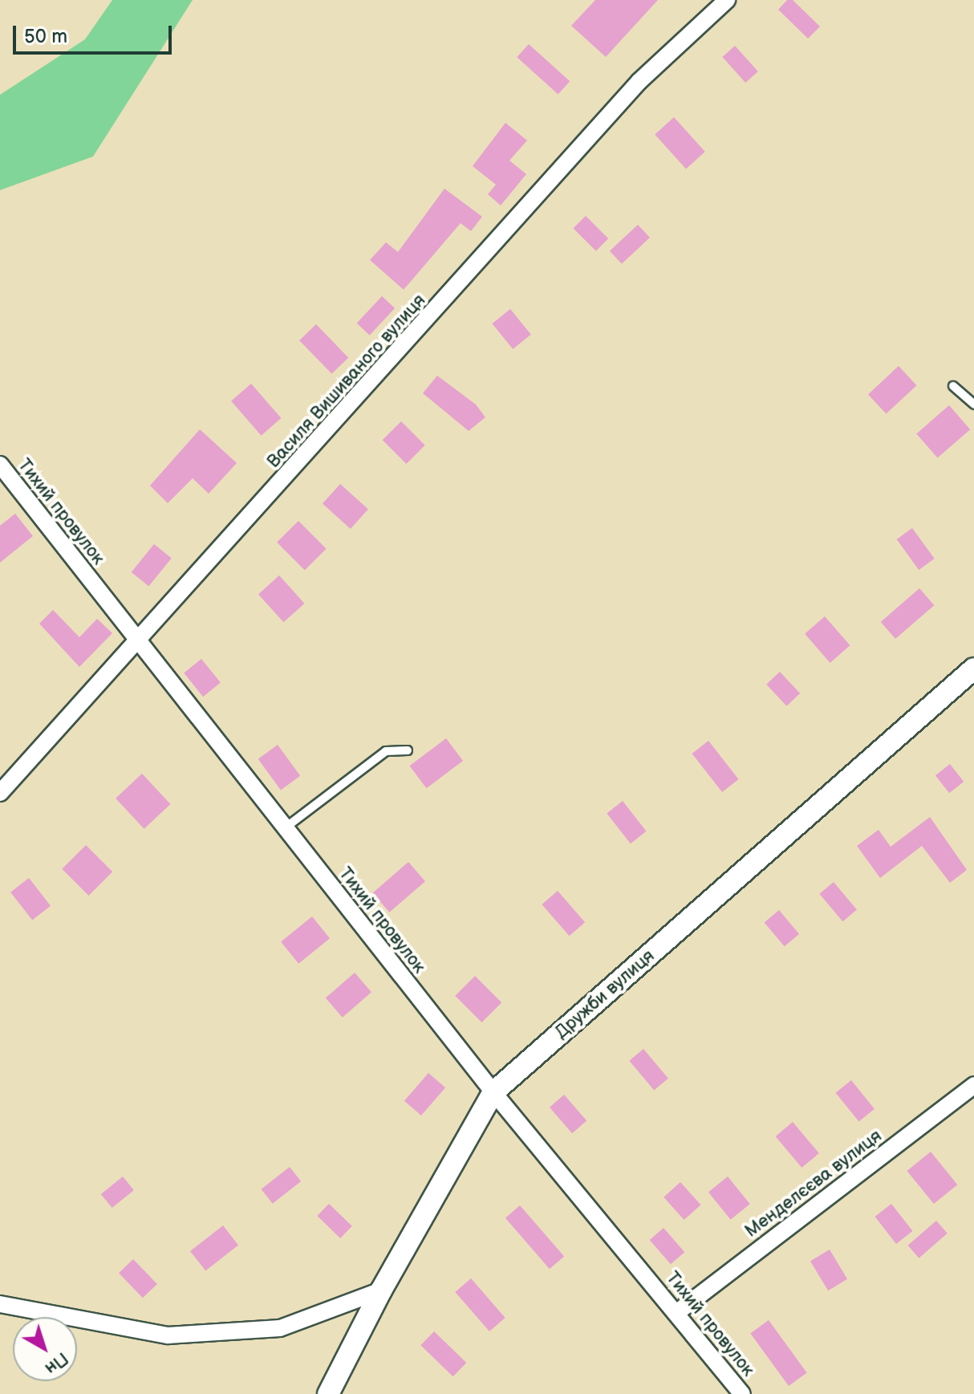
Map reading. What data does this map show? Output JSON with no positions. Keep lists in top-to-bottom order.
{
  "streets": {
    "street": [
      "Василя Вишиваного вулиця",
      "Тихий провулок",
      "Дружби вулиця",
      "Менделєєва вулиця"
    ]
  },
  "crossings": [
    ["Василя Вишиваного вулиця", "Тихий провулок"],
    ["Тихий провулок", "Дружби вулиця"],
    ["Тихий провулок", "Менделєєва вулиця"]
  ],
  "scale_bar": "50 m",
  "north": "bottom right"
}
